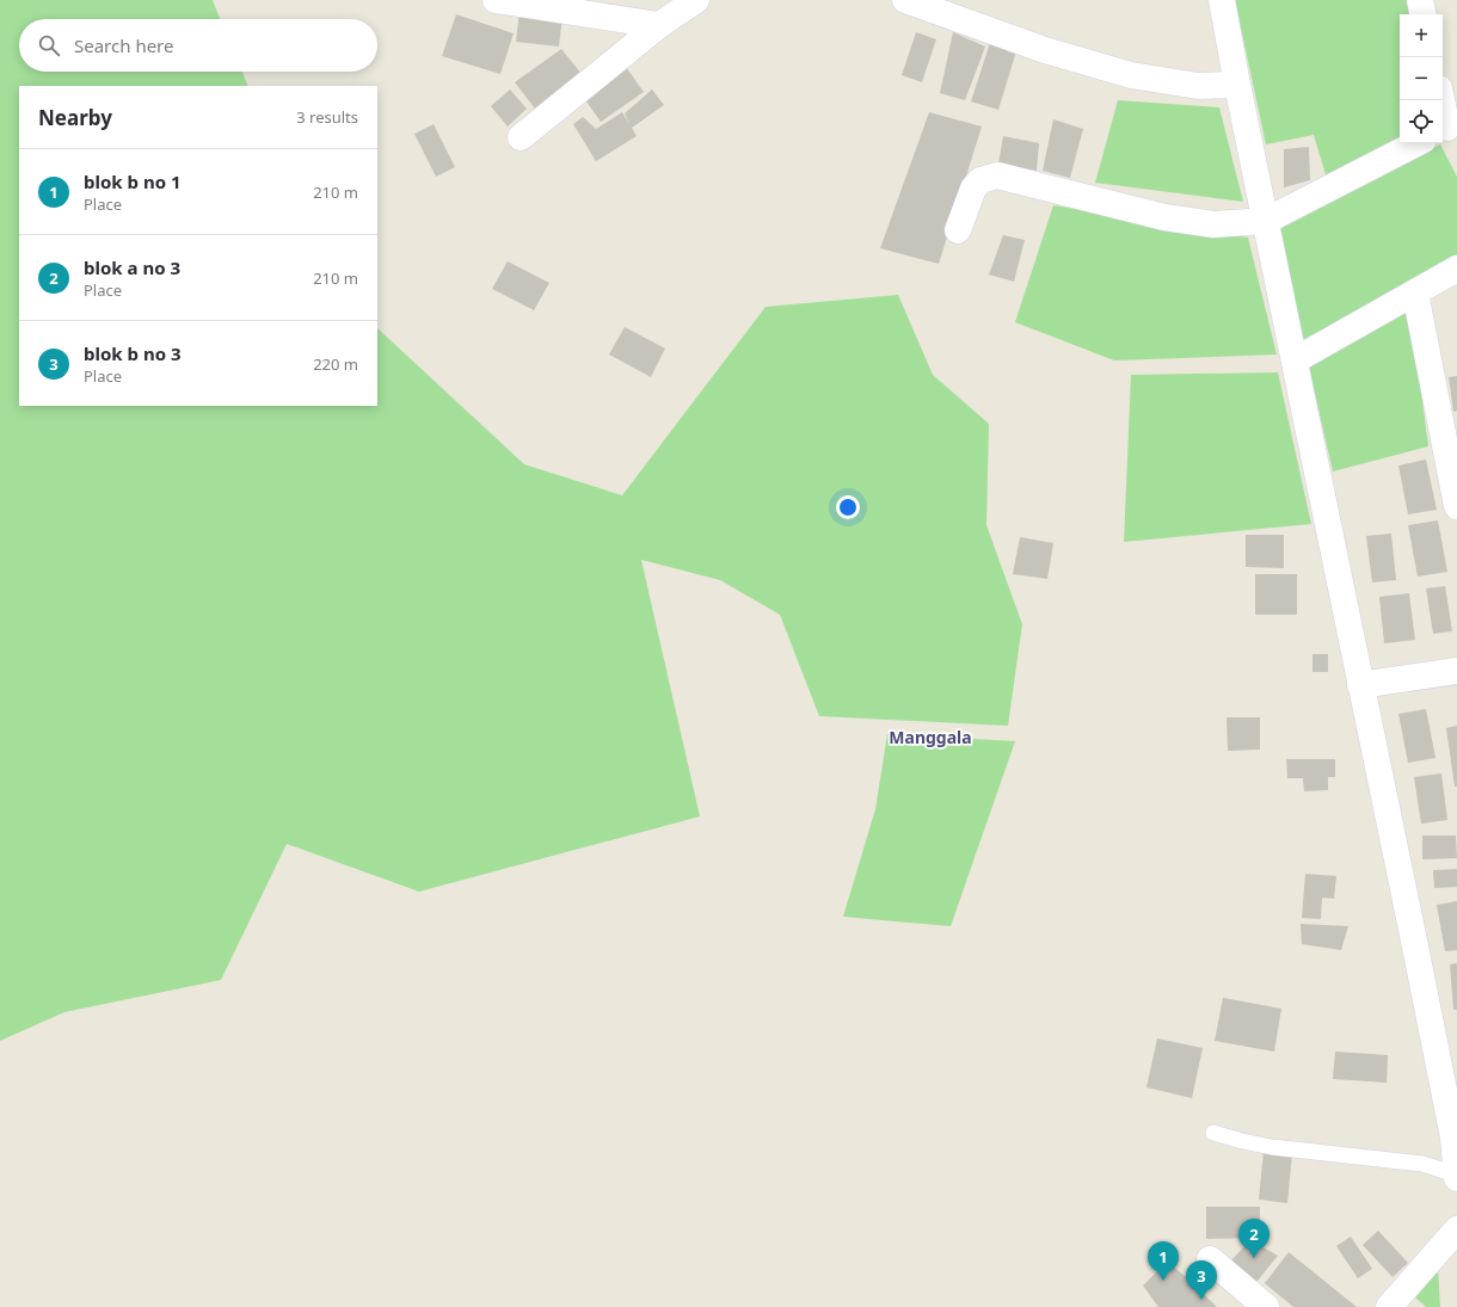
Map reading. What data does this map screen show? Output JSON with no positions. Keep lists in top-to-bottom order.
{
  "districts": ["Manggala"],
  "page": {
    "map_buttons": ["+", "−"],
    "search": "Search here",
    "heading": ["Nearby", "3 results"],
    "list": [
      {
        "mark": "1",
        "name": "blok b no 1",
        "note": "Place",
        "value": "210 m"
      },
      {
        "mark": "2",
        "name": "blok a no 3",
        "note": "Place",
        "value": "210 m"
      },
      {
        "mark": "3",
        "name": "blok b no 3",
        "note": "Place",
        "value": "220 m"
      }
    ],
    "pins": ["2", "1", "3"]
  }
}
